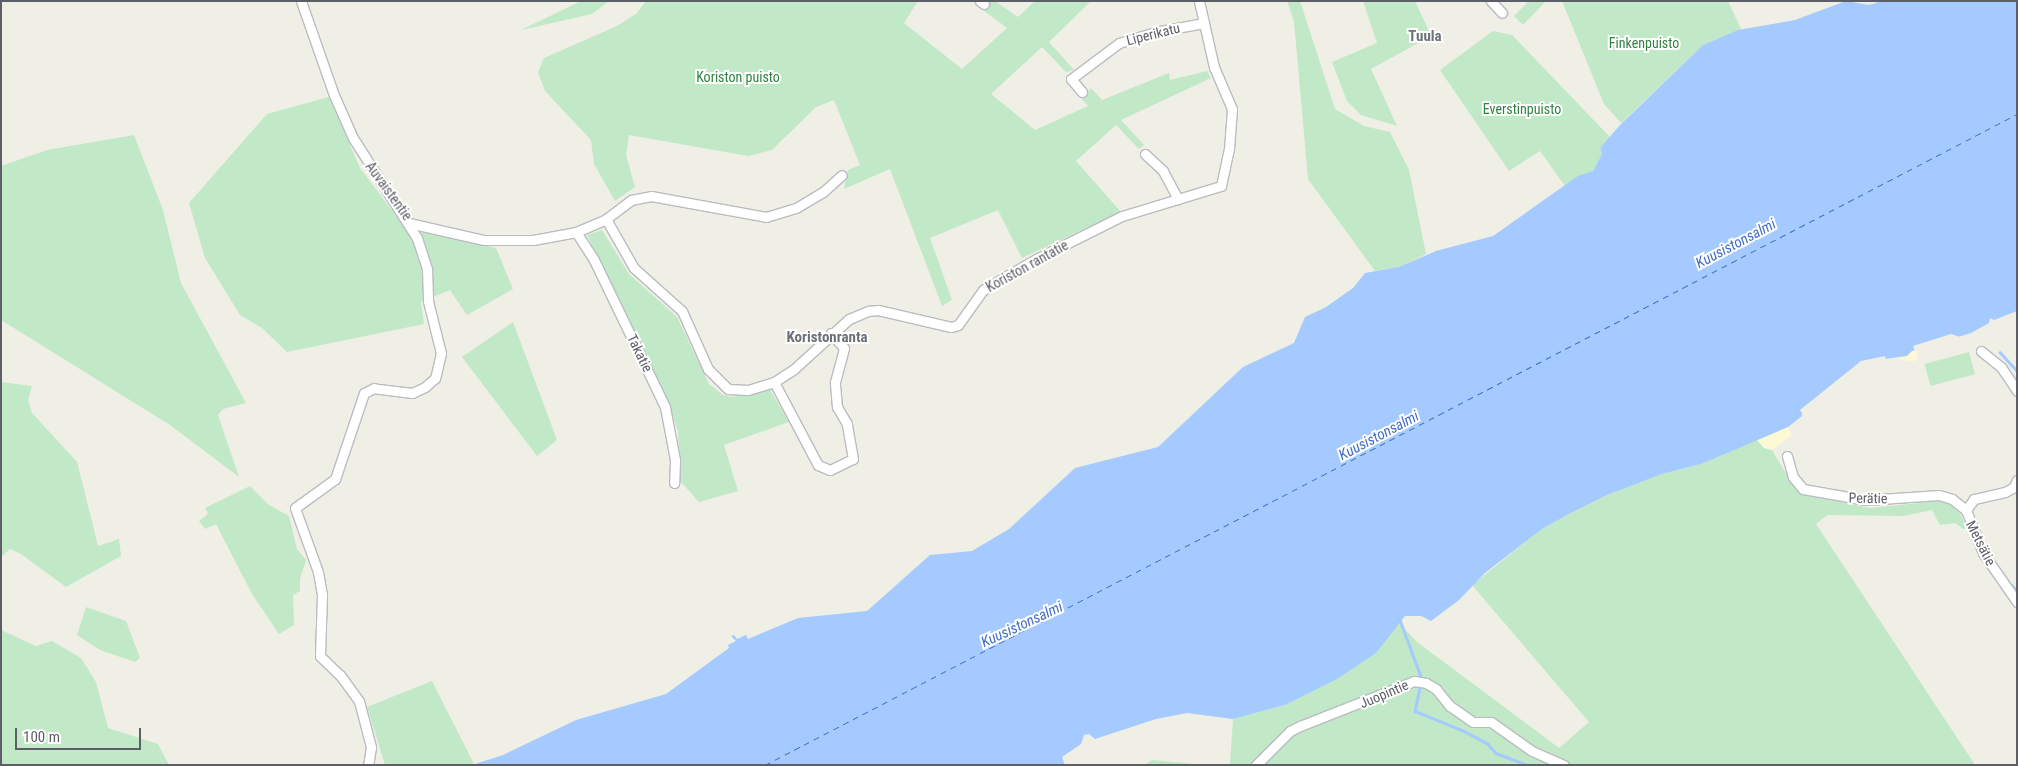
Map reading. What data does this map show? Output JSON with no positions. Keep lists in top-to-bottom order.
{
  "streets": {
    "street": [
      "Liperikatu",
      "Auvaistentie",
      "Koriston rantatie",
      "Takatie",
      "Perätie",
      "Metsätie",
      "Juopintie"
    ]
  },
  "crossings": [
    ["Liperikatu", "Koriston rantatie"],
    ["Auvaistentie", "Koriston rantatie"],
    ["Auvaistentie", "Takatie"],
    ["Perätie", "Metsätie"]
  ],
  "districts": ["Tuula", "Koristonranta"],
  "water": ["Kuusistonsalmi"],
  "parks": ["Finkenpuisto", "Koriston puisto", "Everstinpuisto"],
  "scale_bar": "100 m"
}
